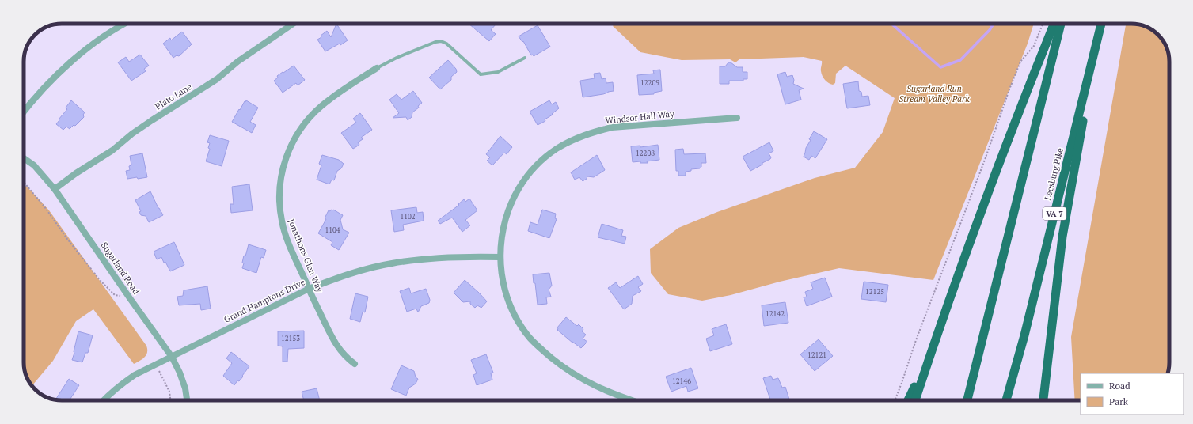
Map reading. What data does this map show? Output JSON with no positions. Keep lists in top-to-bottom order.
{
  "streets": {
    "highway": ["Leesburg Pike", "VA 7"],
    "street": [
      "Plato Lane",
      "Windsor Hall Way",
      "Jonathons Glen Way",
      "Sugarland Road",
      "Grand Hamptons Drive"
    ]
  },
  "crossings": [
    ["Plato Lane", "Sugarland Road"],
    ["Windsor Hall Way", "Grand Hamptons Drive"],
    ["Jonathons Glen Way", "Grand Hamptons Drive"],
    ["Sugarland Road", "Grand Hamptons Drive"]
  ],
  "parks": ["Sugarland Run Stream Valley Park"],
  "house_numbers": [
    "12209",
    "12208",
    "1102",
    "1104",
    "12125",
    "12142",
    "12153",
    "12121",
    "12146"
  ],
  "legend": ["Road", "Park"]
}
